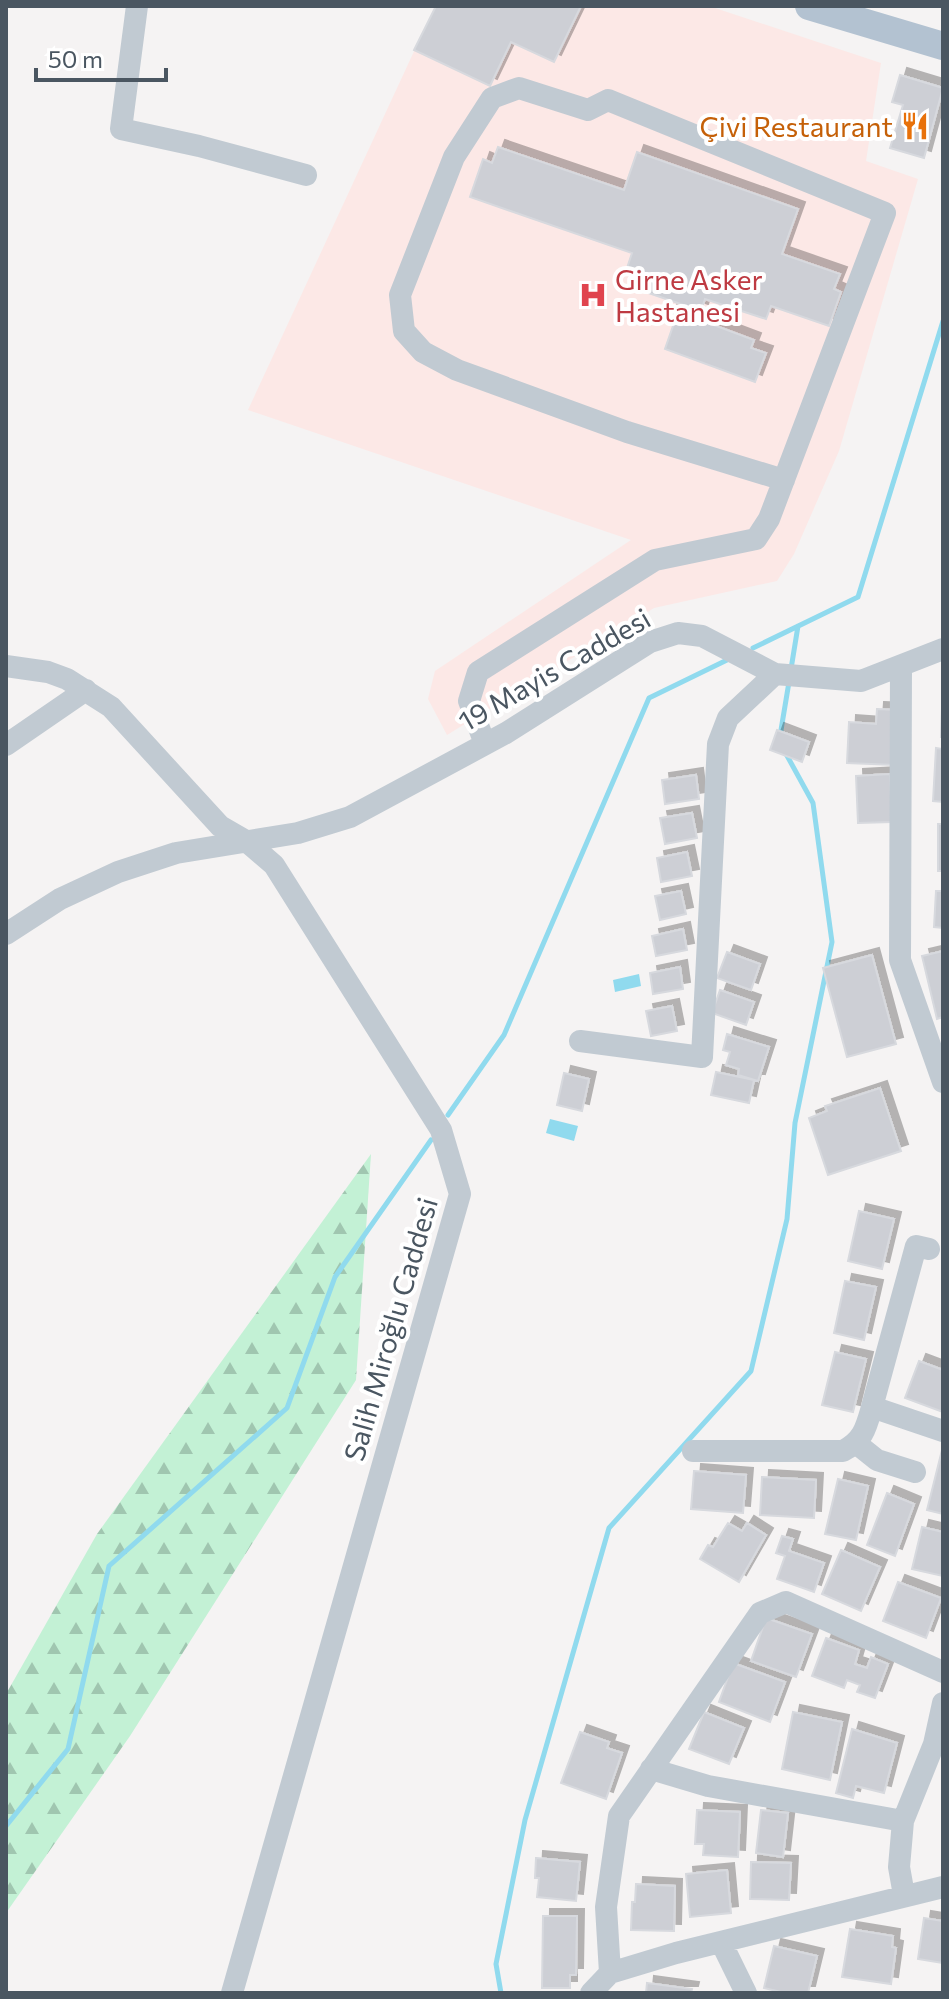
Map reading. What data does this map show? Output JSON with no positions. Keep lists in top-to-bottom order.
{
  "streets": {
    "street": ["19 Mayis Caddesi", "Salih Miroğlu Caddesi"]
  },
  "crossings": [
    ["19 Mayis Caddesi", "Salih Miroğlu Caddesi"]
  ],
  "places": {
    "restaurant": ["Çivi Restaurant"],
    "hospital": ["Girne Asker Hastanesi"]
  },
  "scale_bar": "50 m"
}
